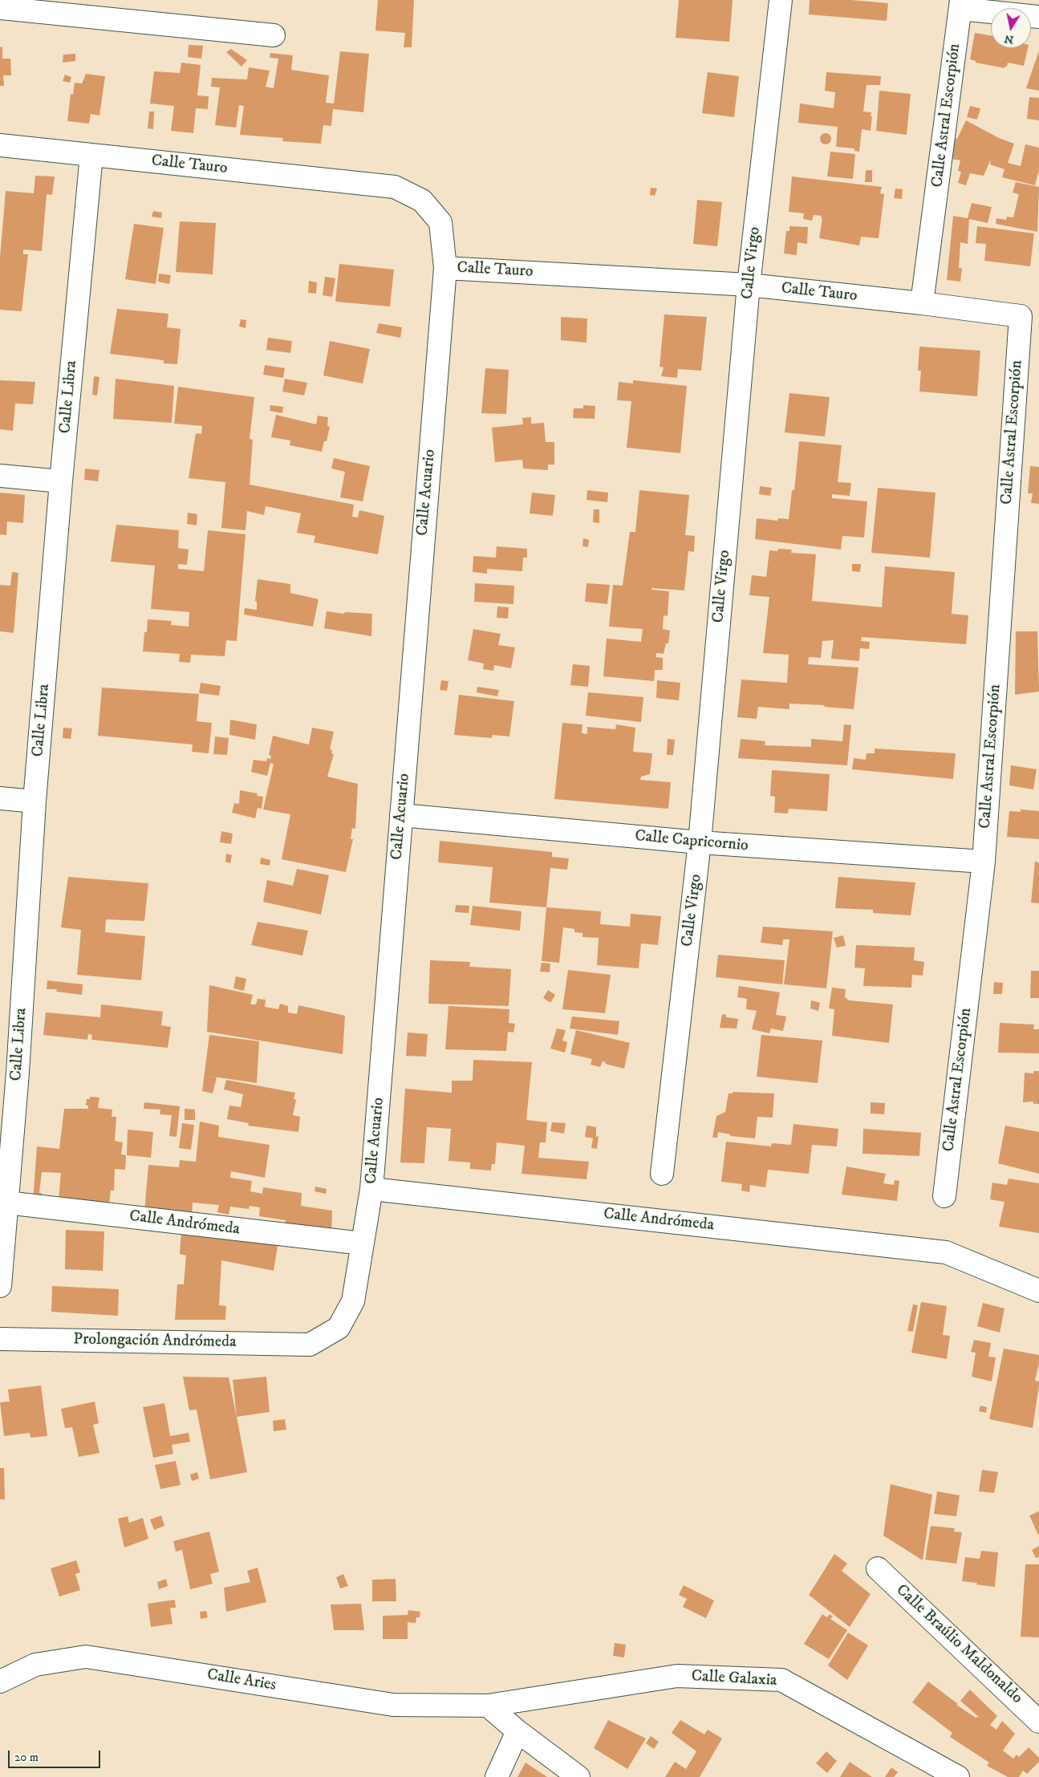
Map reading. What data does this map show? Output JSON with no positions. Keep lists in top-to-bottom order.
{
  "streets": {
    "street": [
      "Calle Astral Escorpión",
      "Calle Tauro",
      "Calle Virgo",
      "Calle Libra",
      "Calle Acuario",
      "Calle Capricornio",
      "Calle Andrómeda",
      "Prolongación Andrómeda",
      "Calle Braúlio Maldonaldo",
      "Calle Galaxia",
      "Calle Aries"
    ]
  },
  "crossings": [
    ["Calle Astral Escorpión", "Calle Tauro"],
    ["Calle Astral Escorpión", "Calle Capricornio"],
    ["Calle Tauro", "Calle Virgo"],
    ["Calle Tauro", "Calle Libra"],
    ["Calle Tauro", "Calle Acuario"],
    ["Calle Virgo", "Calle Capricornio"],
    ["Calle Libra", "Calle Andrómeda"],
    ["Calle Acuario", "Calle Capricornio"],
    ["Calle Acuario", "Calle Andrómeda"],
    ["Calle Acuario", "Prolongación Andrómeda"],
    ["Calle Galaxia", "Calle Aries"]
  ],
  "scale_bar": "20 m",
  "north": "bottom"
}
